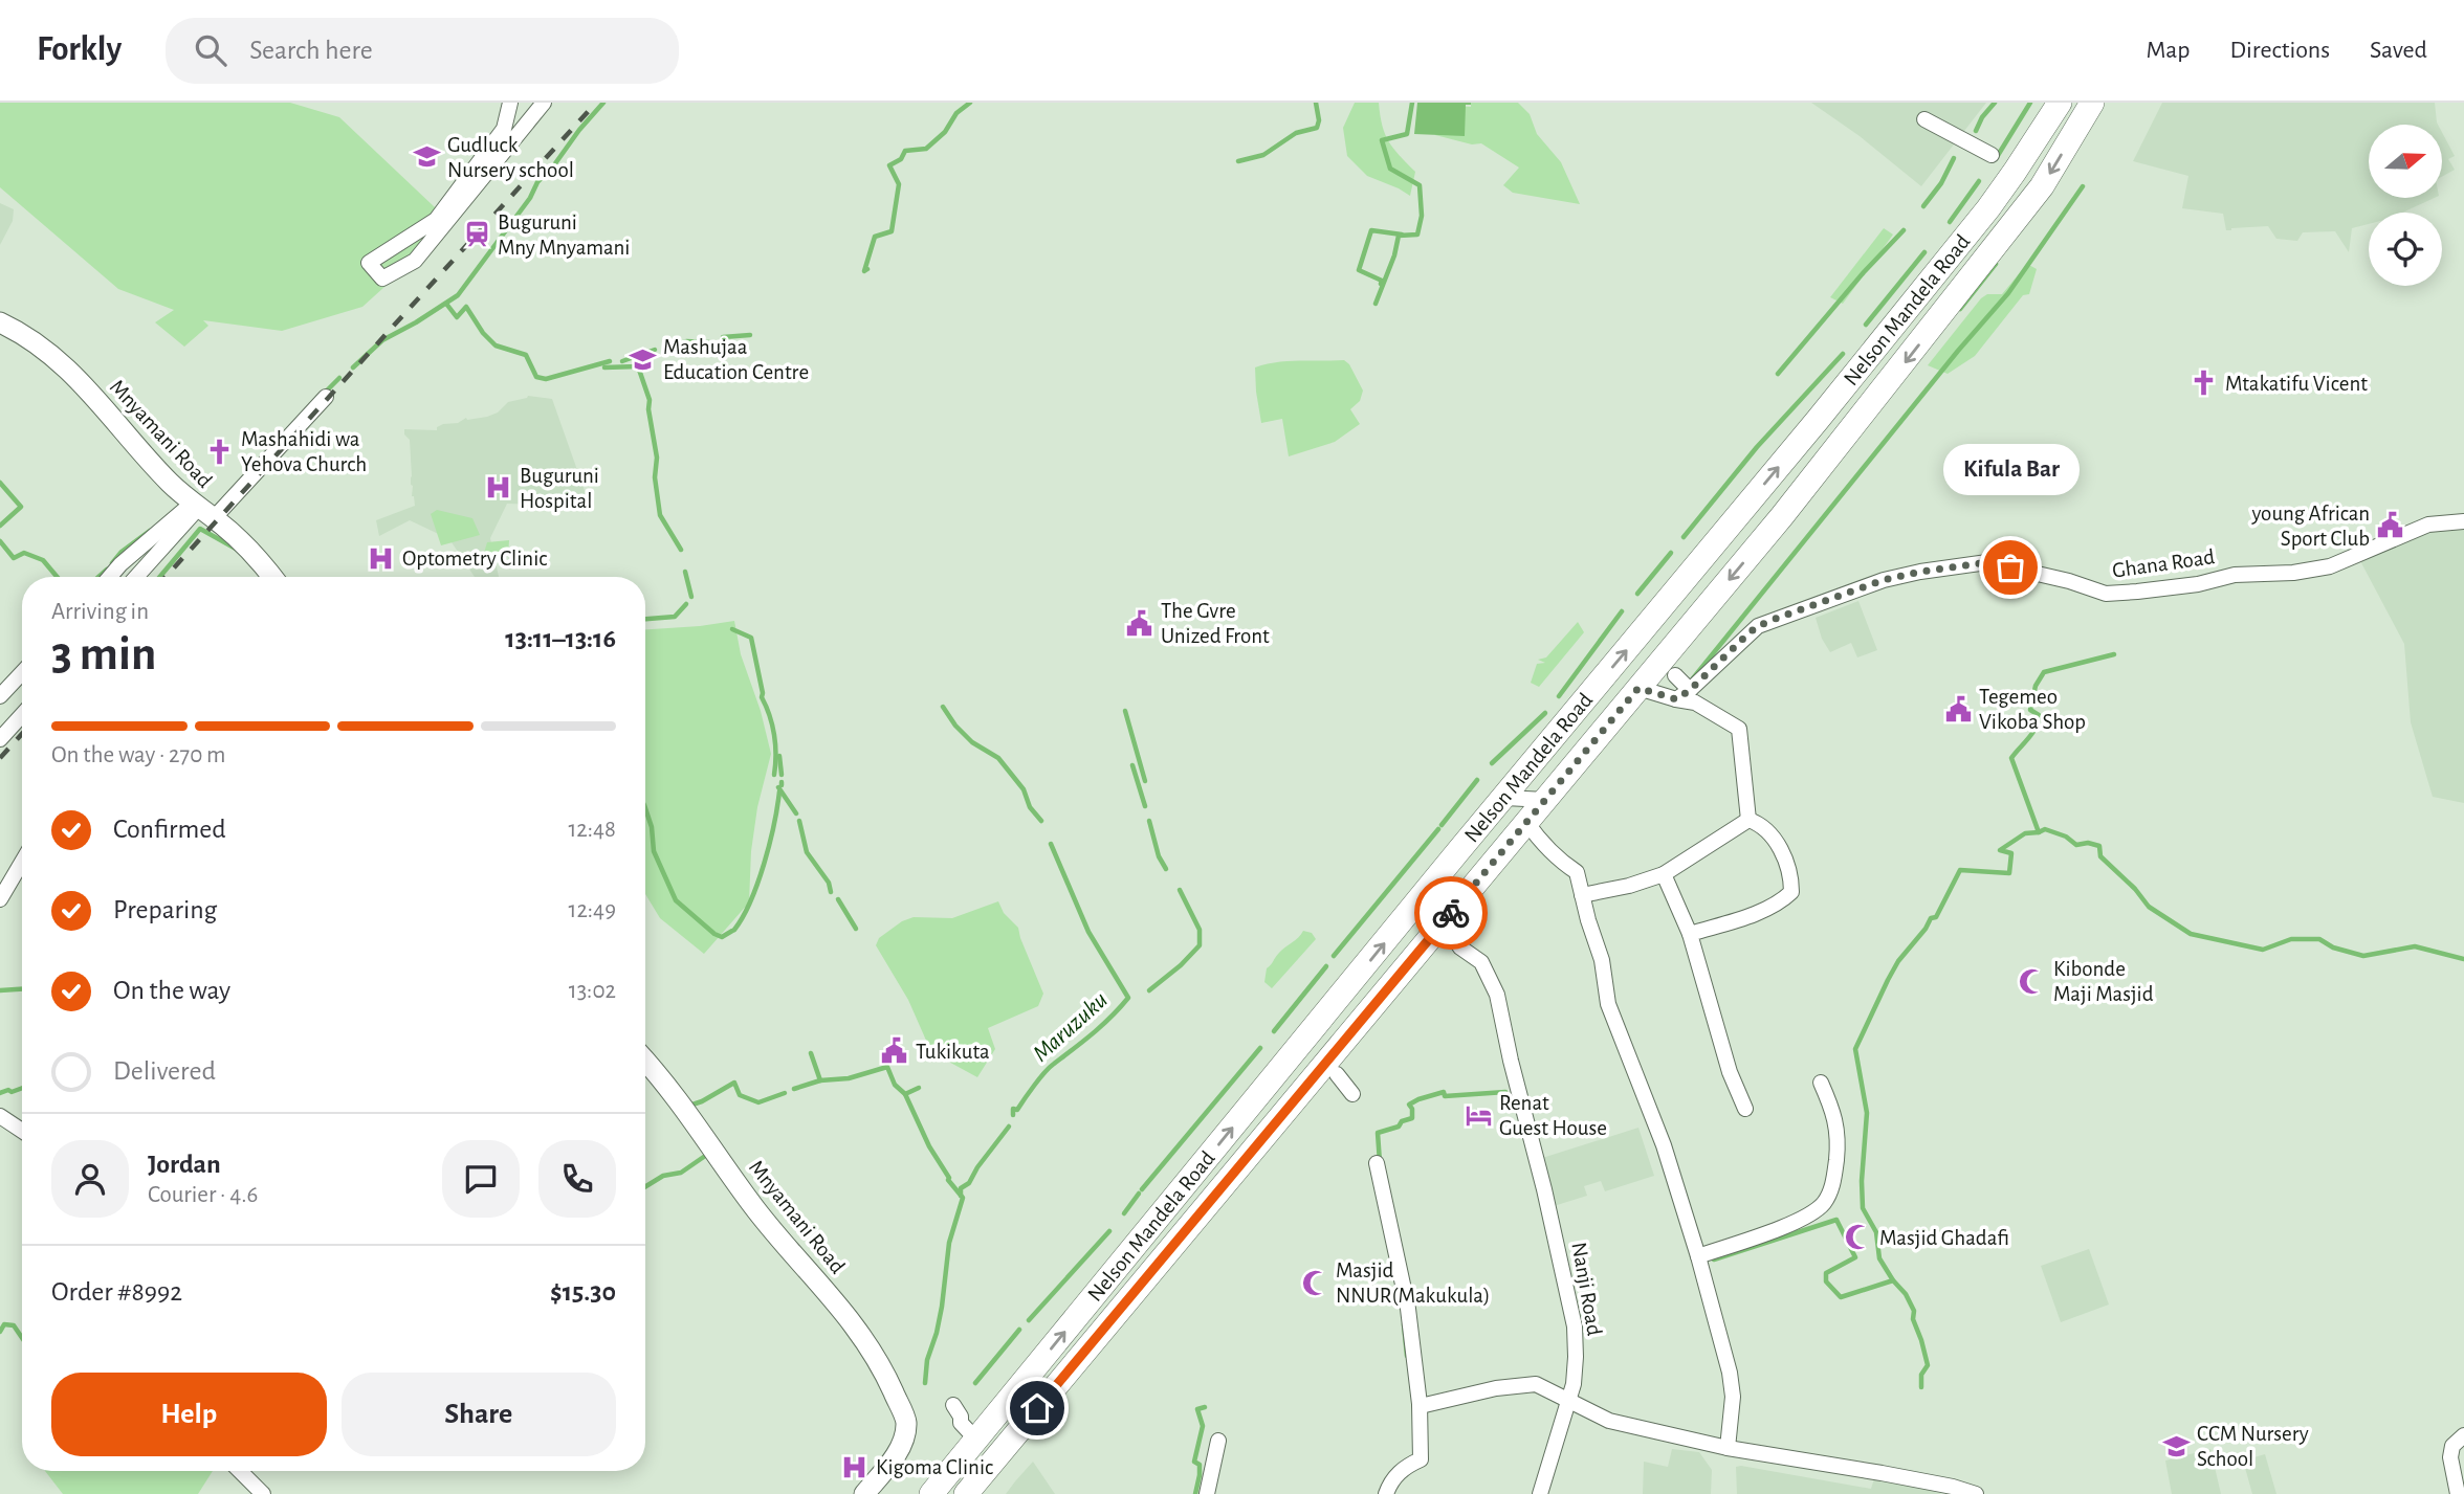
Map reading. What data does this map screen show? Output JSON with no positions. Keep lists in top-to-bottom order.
{
  "streets": {
    "main road": ["Nelson Mandela Road"],
    "street": ["Mnyamani Road", "Ghana Road", "Nanji Road"]
  },
  "crossings": [
    ["Nelson Mandela Road", "Nanji Road"]
  ],
  "water": ["Maruzuku"],
  "places": {
    "school or university": ["Gudluck Nursery school", "Mashujaa Education Centre", "CCM Nursery School"],
    "station": ["Buguruni Mny Mnyamani"],
    "church": ["Mtakatifu Vicent", "Mashahidi wa Yehova Church"],
    "hospital": ["Buguruni Hospital", "Optometry Clinic", "Kigoma Clinic"],
    "public building": [
      "young African Sport Club",
      "The Gvre Unized Front",
      "Tegemeo Vikoba Shop",
      "Tukikuta"
    ],
    "other": ["Kifula Bar"],
    "mosque": ["Kibonde Maji Masjid", "Masjid Ghadafi", "Masjid NNUR(Makukula)"],
    "hotel": ["Renat Guest House"]
  },
  "north": "right",
  "page": {
    "header": "Forkly",
    "search": "Search here",
    "nav": ["Map", "Directions", "Saved"],
    "bubble": "Kifula Bar",
    "heading": ["3 min", "Arriving in", "13:11–13:16"],
    "panel": [
      "Jordan",
      "Courier · 4.6",
      "Order #8992",
      "$15.30"
    ],
    "bar": "On the way · 270 m",
    "list": [
      ["Confirmed", "12:48"],
      ["Preparing", "12:49"],
      ["On the way", "13:02"],
      "Delivered"
    ],
    "buttons": ["Help", "Share"]
  }
}
